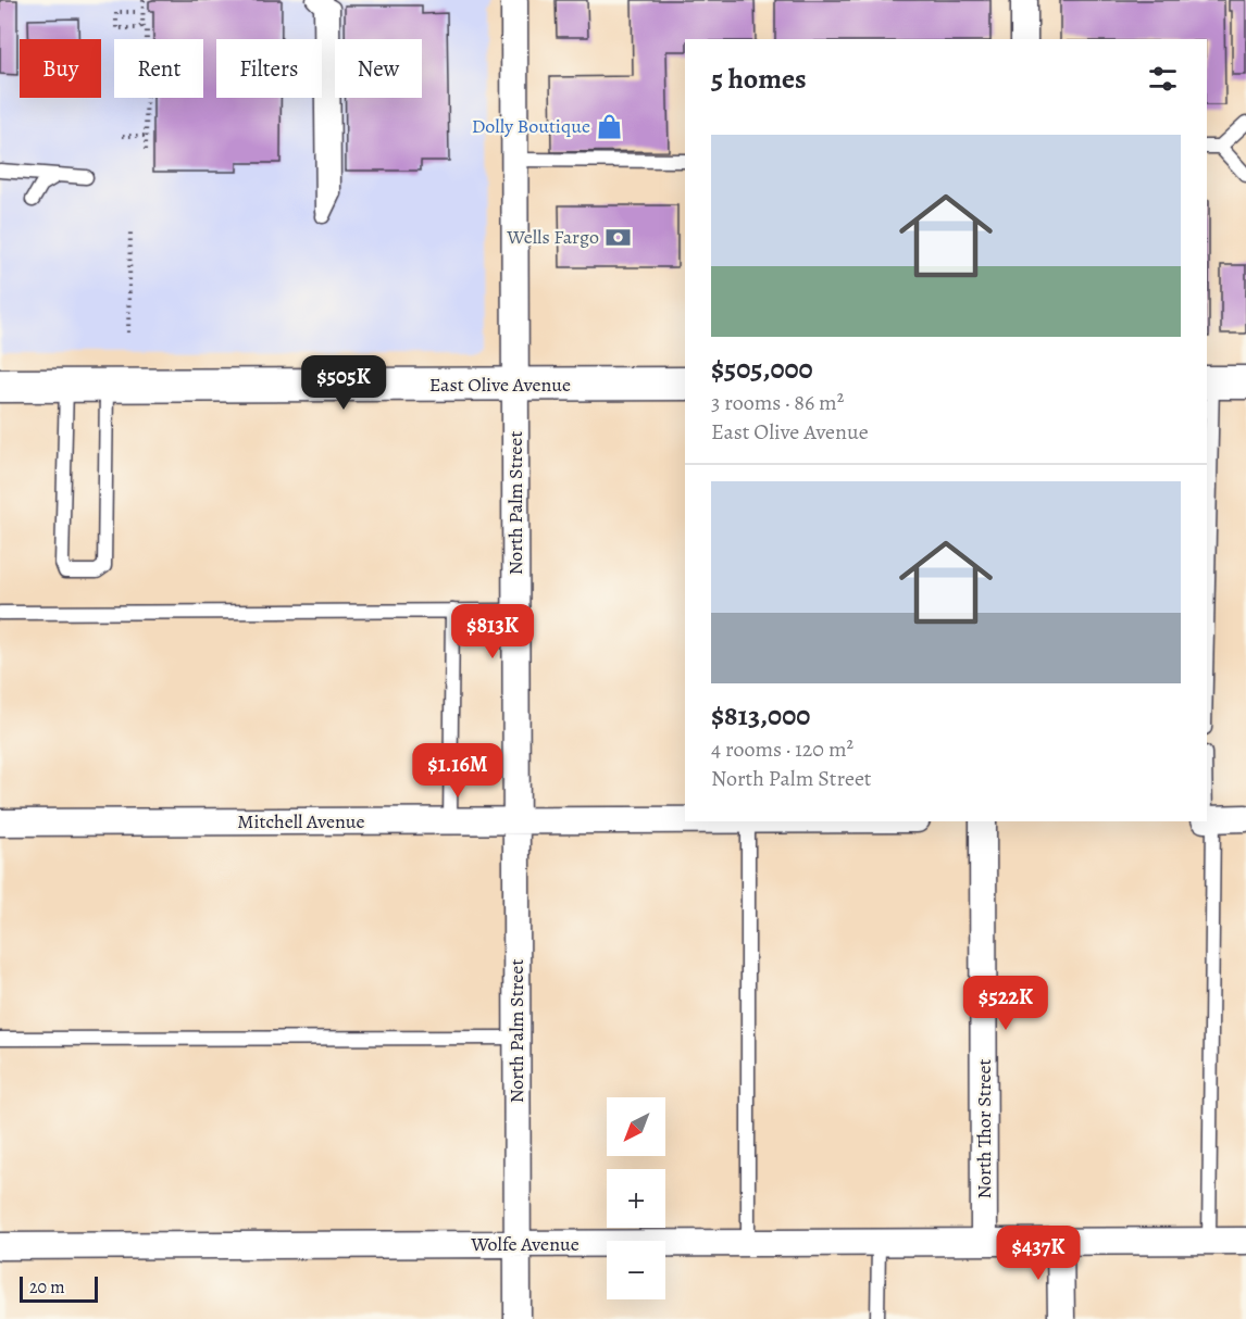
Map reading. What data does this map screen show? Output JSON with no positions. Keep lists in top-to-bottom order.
{
  "streets": {
    "street": [
      "East Olive Avenue",
      "North Palm Street",
      "Mitchell Avenue",
      "North Thor Street",
      "Wolfe Avenue"
    ]
  },
  "crossings": [
    ["East Olive Avenue", "North Palm Street"],
    ["North Palm Street", "Mitchell Avenue"],
    ["North Palm Street", "Wolfe Avenue"],
    ["North Thor Street", "Wolfe Avenue"]
  ],
  "places": {
    "shop": ["Dolly Boutique"],
    "bank": ["Wells Fargo"]
  },
  "scale_bar": "20 m",
  "north": "bottom left",
  "page": {
    "chip": [
      "Buy",
      "Rent",
      "Filters",
      "New"
    ],
    "heading": "5 homes",
    "list": [
      {
        "name": "$505,000",
        "note": "3 rooms · 86 m² · East Olive Avenue"
      },
      {
        "name": "$813,000",
        "note": "4 rooms · 120 m² · North Palm Street"
      }
    ],
    "price": [
      "$505K",
      "$813K",
      "$1.16M",
      "$522K",
      "$437K"
    ],
    "map_buttons": ["+", "−"],
    "scale": "20 m"
  }
}
